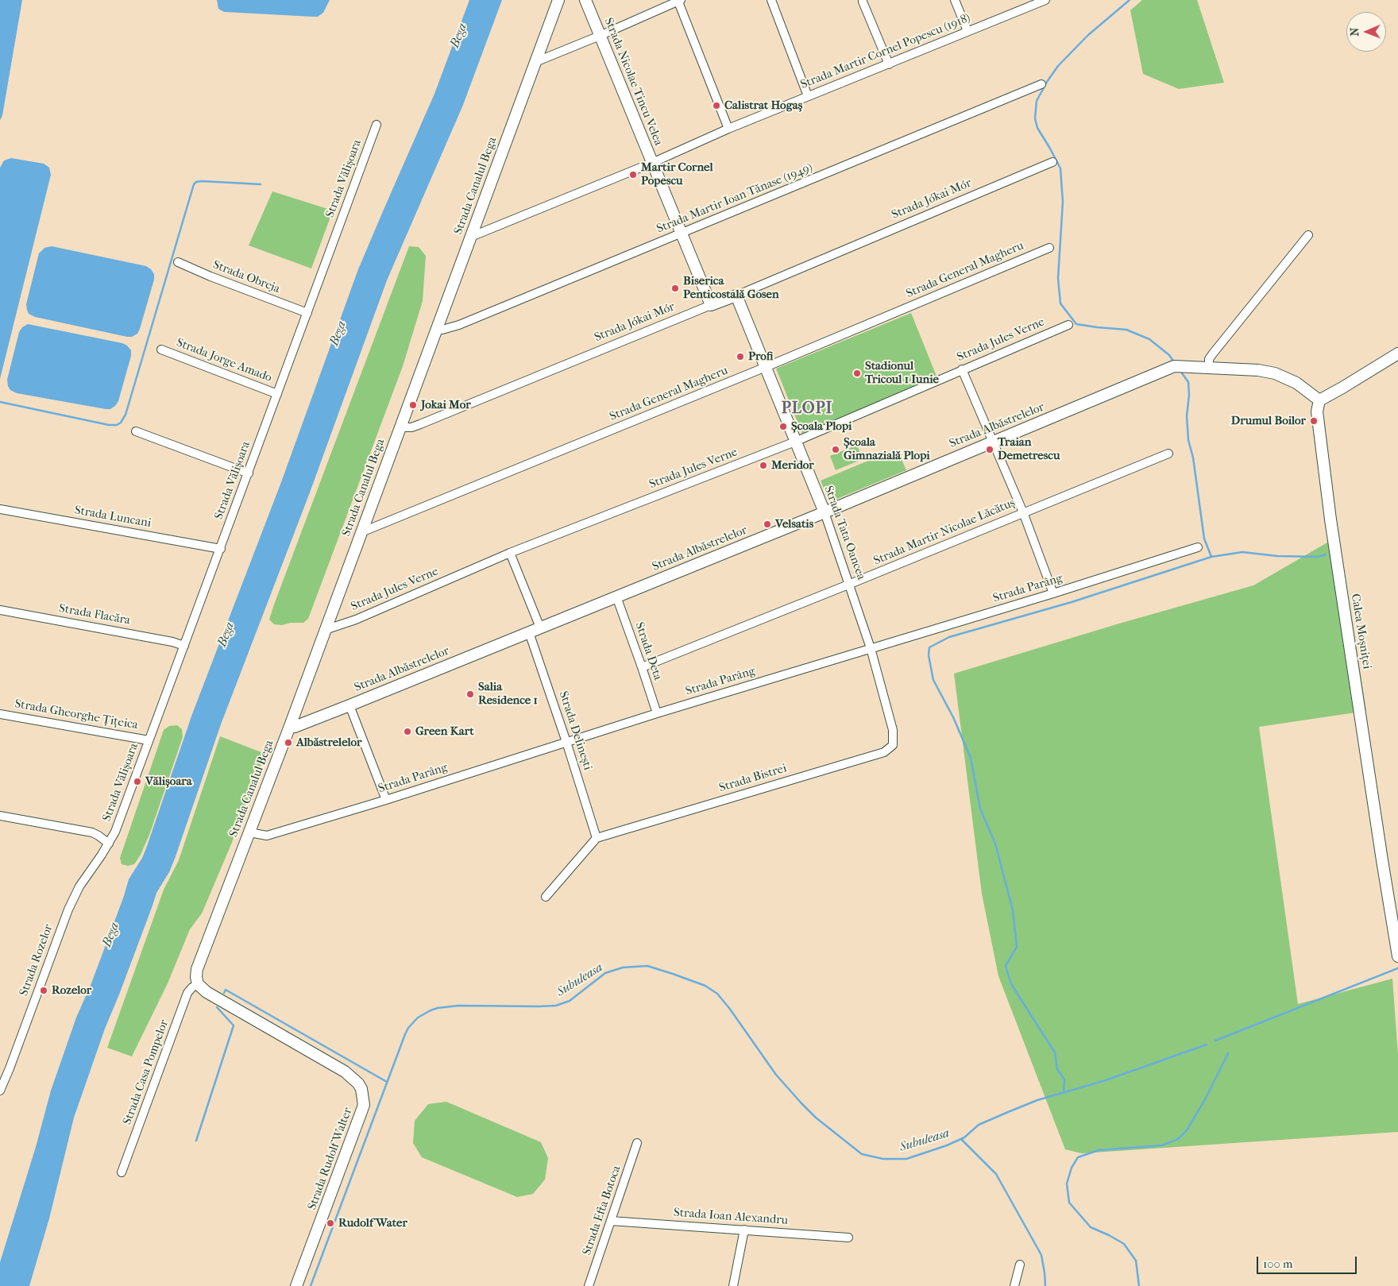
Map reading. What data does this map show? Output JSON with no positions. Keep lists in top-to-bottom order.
{
  "streets": {
    "street": [
      "Strada Martir Cornel Popescu (1918)",
      "Strada Nicolae Tincu Velea",
      "Strada Vălișoara",
      "Strada Canalul Bega",
      "Strada Martir Ioan Tănase (1949)",
      "Strada Jókai Mór",
      "Strada General Magheru",
      "Strada Obreja",
      "Strada Jules Verne",
      "Strada Jorge Amado",
      "Strada Albăstrelelor",
      "Strada Luncani",
      "Strada Martir Nicolae Lăcătuș",
      "Strada Tata Oancea",
      "Strada Parâng",
      "Strada Flacăra",
      "Calea Moșniței",
      "Strada Deta",
      "Strada Gheorghe Țițeica",
      "Strada Delinești",
      "Strada Bistrei",
      "Strada Rozelor",
      "Strada Casa Pompelor",
      "Strada Rudolf Walter",
      "Strada Efta Botoca",
      "Strada Ioan Alexandru"
    ]
  },
  "crossings": [
    ["Strada Martir Cornel Popescu (1918)", "Strada Nicolae Tincu Velea"],
    ["Strada Martir Cornel Popescu (1918)", "Strada Canalul Bega"],
    ["Strada Nicolae Tincu Velea", "Strada Martir Ioan Tănase (1949)"],
    ["Strada Nicolae Tincu Velea", "Strada Jókai Mór"],
    ["Strada Vălișoara", "Strada Obreja"],
    ["Strada Vălișoara", "Strada Jorge Amado"],
    ["Strada Vălișoara", "Strada Luncani"],
    ["Strada Vălișoara", "Strada Flacăra"],
    ["Strada Vălișoara", "Strada Gheorghe Țițeica"],
    ["Strada Vălișoara", "Strada Rozelor"],
    ["Strada Canalul Bega", "Strada Martir Ioan Tănase (1949)"],
    ["Strada Canalul Bega", "Strada Jókai Mór"],
    ["Strada Canalul Bega", "Strada General Magheru"],
    ["Strada Canalul Bega", "Strada Jules Verne"],
    ["Strada Canalul Bega", "Strada Albăstrelelor"],
    ["Strada Canalul Bega", "Strada Parâng"],
    ["Strada Canalul Bega", "Strada Casa Pompelor"],
    ["Strada Canalul Bega", "Strada Rudolf Walter"],
    ["Strada Jókai Mór", "Strada Tata Oancea"],
    ["Strada General Magheru", "Strada Tata Oancea"],
    ["Strada Jules Verne", "Strada Tata Oancea"],
    ["Strada Albăstrelelor", "Strada Tata Oancea"],
    ["Strada Albăstrelelor", "Calea Moșniței"],
    ["Strada Albăstrelelor", "Strada Deta"],
    ["Strada Albăstrelelor", "Strada Delinești"],
    ["Strada Martir Nicolae Lăcătuș", "Strada Tata Oancea"],
    ["Strada Martir Nicolae Lăcătuș", "Strada Deta"],
    ["Strada Tata Oancea", "Strada Parâng"],
    ["Strada Tata Oancea", "Strada Bistrei"],
    ["Strada Parâng", "Strada Deta"],
    ["Strada Parâng", "Strada Delinești"],
    ["Strada Parâng", "Strada Bistrei"],
    ["Strada Delinești", "Strada Bistrei"],
    ["Strada Casa Pompelor", "Strada Rudolf Walter"],
    ["Strada Efta Botoca", "Strada Ioan Alexandru"]
  ],
  "districts": ["PLOPI"],
  "water": ["Bega", "Subuleasa"],
  "places": [
    "Calistrat Hogaș",
    "Martir Cornel Popescu",
    "Biserica Penticostală Gosen",
    "Profi",
    "Stadionul Tricoul 1 Iunie",
    "Jokai Mor",
    "Drumul Boilor",
    "Școala Plopi",
    "Școala Gimnazială Plopi",
    "Traian Demetrescu",
    "Meridor",
    "Velsatis",
    "Salia Residence 1",
    "Green Kart",
    "Albăstrelelor",
    "Vălișoara",
    "Rozelor",
    "Rudolf Water"
  ],
  "scale_bar": "100 m",
  "north": "left"
}
